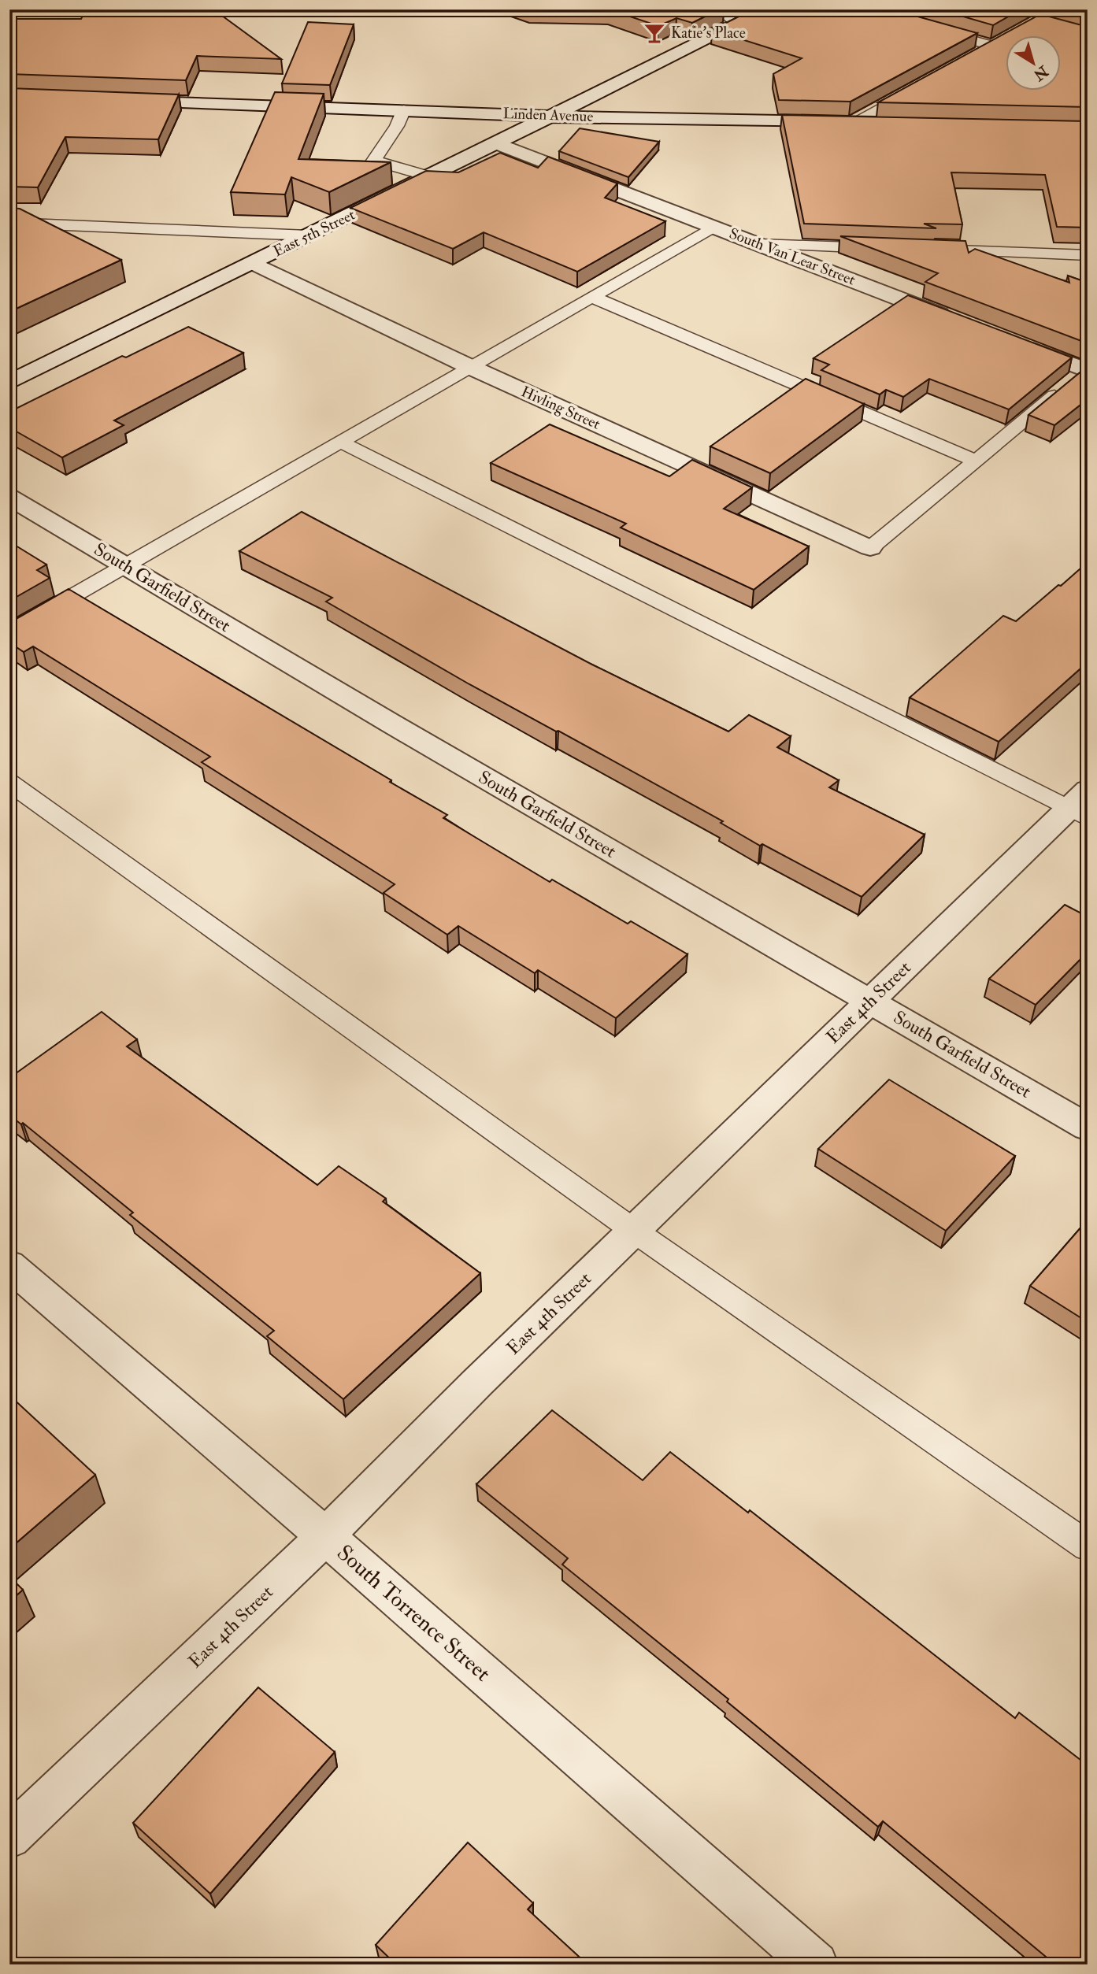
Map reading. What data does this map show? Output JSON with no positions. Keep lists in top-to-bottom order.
{
  "streets": {
    "street": [
      "Linden Avenue",
      "East 5th Street",
      "South Van Lear Street",
      "Hivling Street",
      "South Garfield Street",
      "East 4th Street",
      "South Torrence Street"
    ]
  },
  "crossings": [
    ["Linden Avenue", "East 5th Street"],
    ["East 5th Street", "South Van Lear Street"],
    ["East 5th Street", "Hivling Street"],
    ["South Garfield Street", "East 4th Street"],
    ["East 4th Street", "South Torrence Street"]
  ],
  "places": {
    "bar": ["Katie's Place"]
  },
  "north": "bottom right"
}
